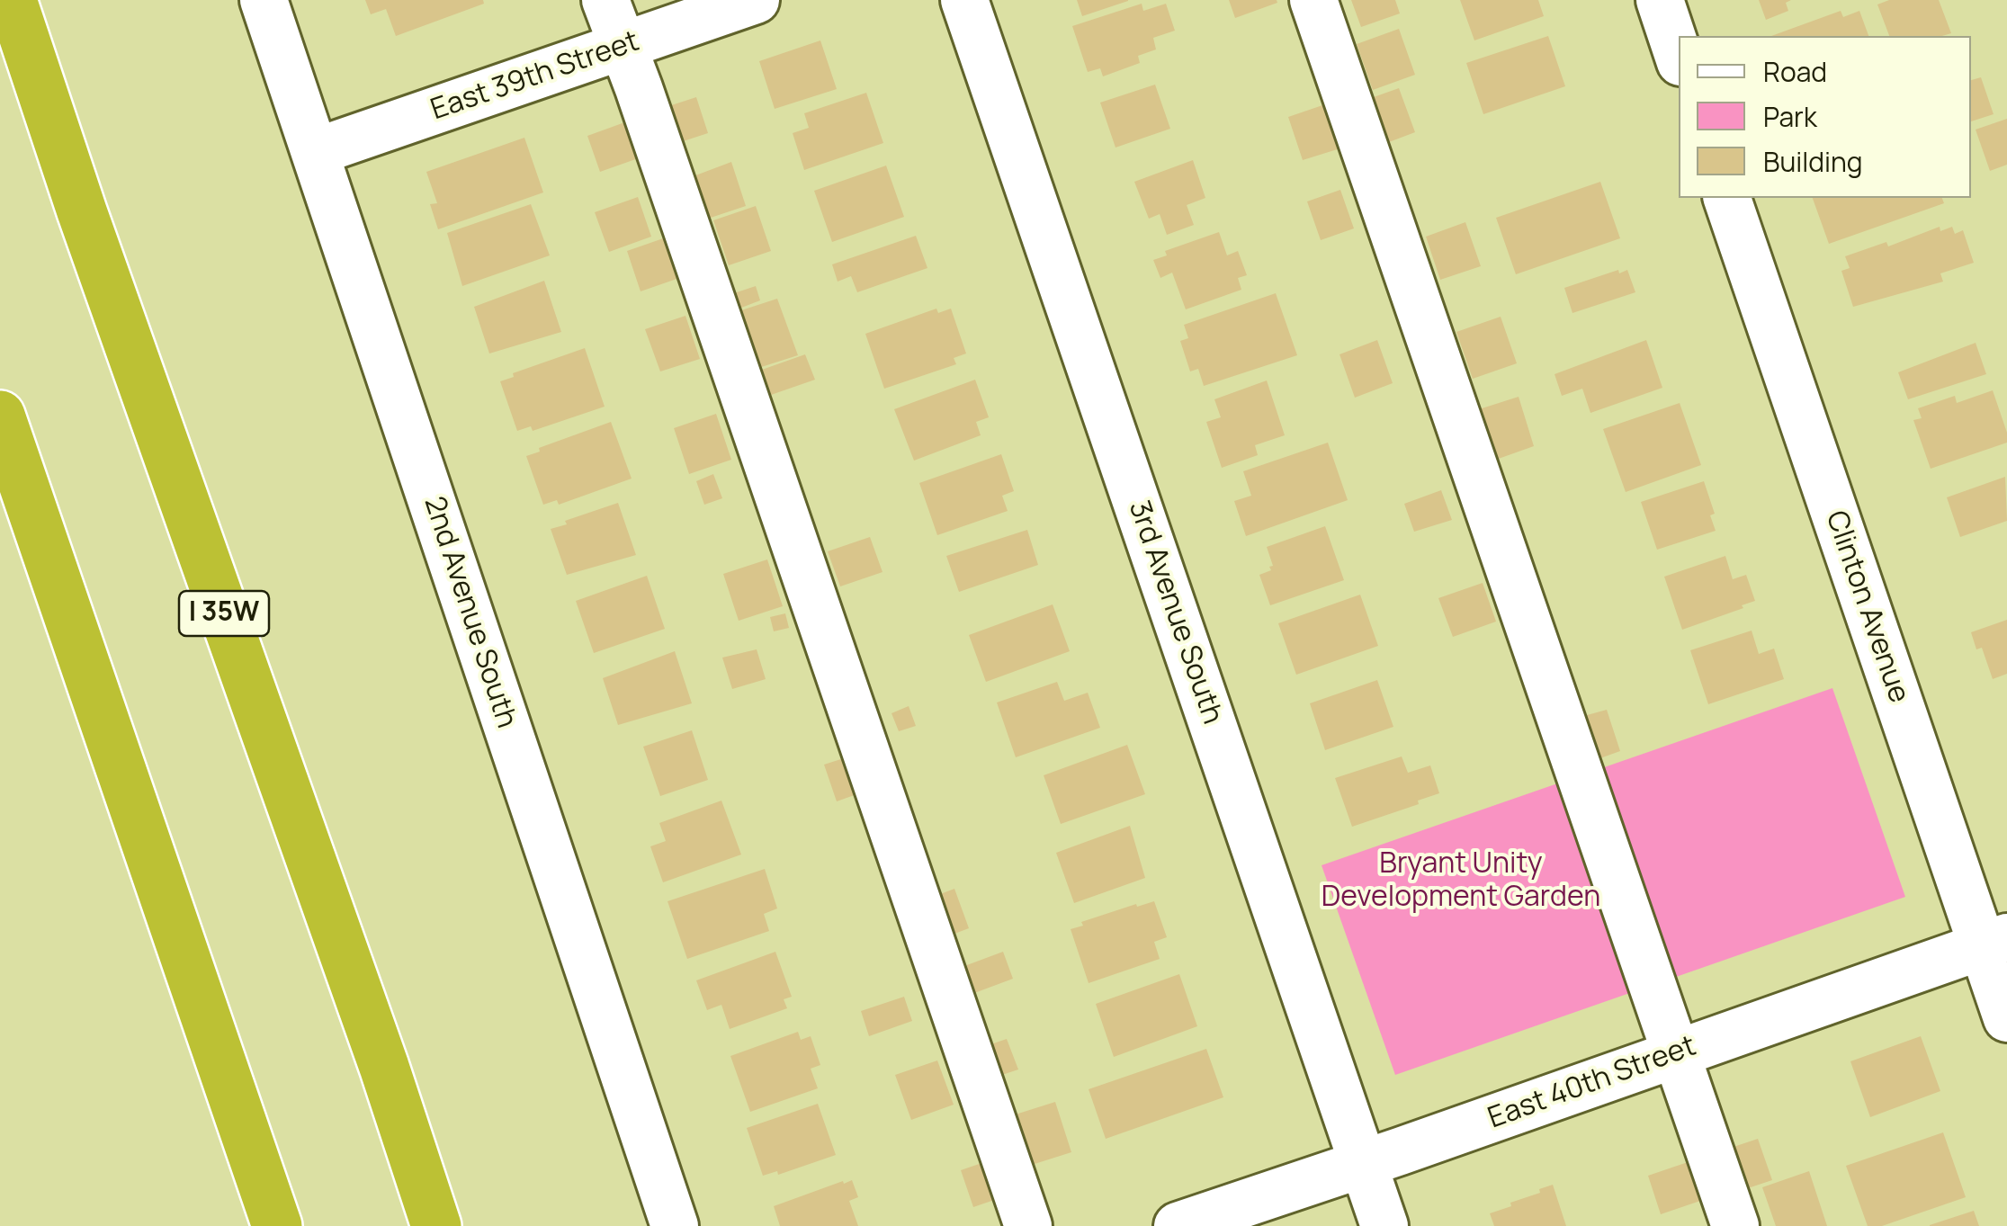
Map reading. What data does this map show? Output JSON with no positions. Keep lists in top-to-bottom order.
{
  "streets": {
    "highway": ["I 35W"],
    "street": [
      "East 39th Street",
      "Clinton Avenue",
      "2nd Avenue South",
      "3rd Avenue South",
      "East 40th Street"
    ]
  },
  "crossings": [
    ["East 39th Street", "2nd Avenue South"],
    ["Clinton Avenue", "East 40th Street"],
    ["3rd Avenue South", "East 40th Street"]
  ],
  "parks": ["Bryant Unity Development Garden"],
  "legend": ["Road", "Park", "Building"]
}
